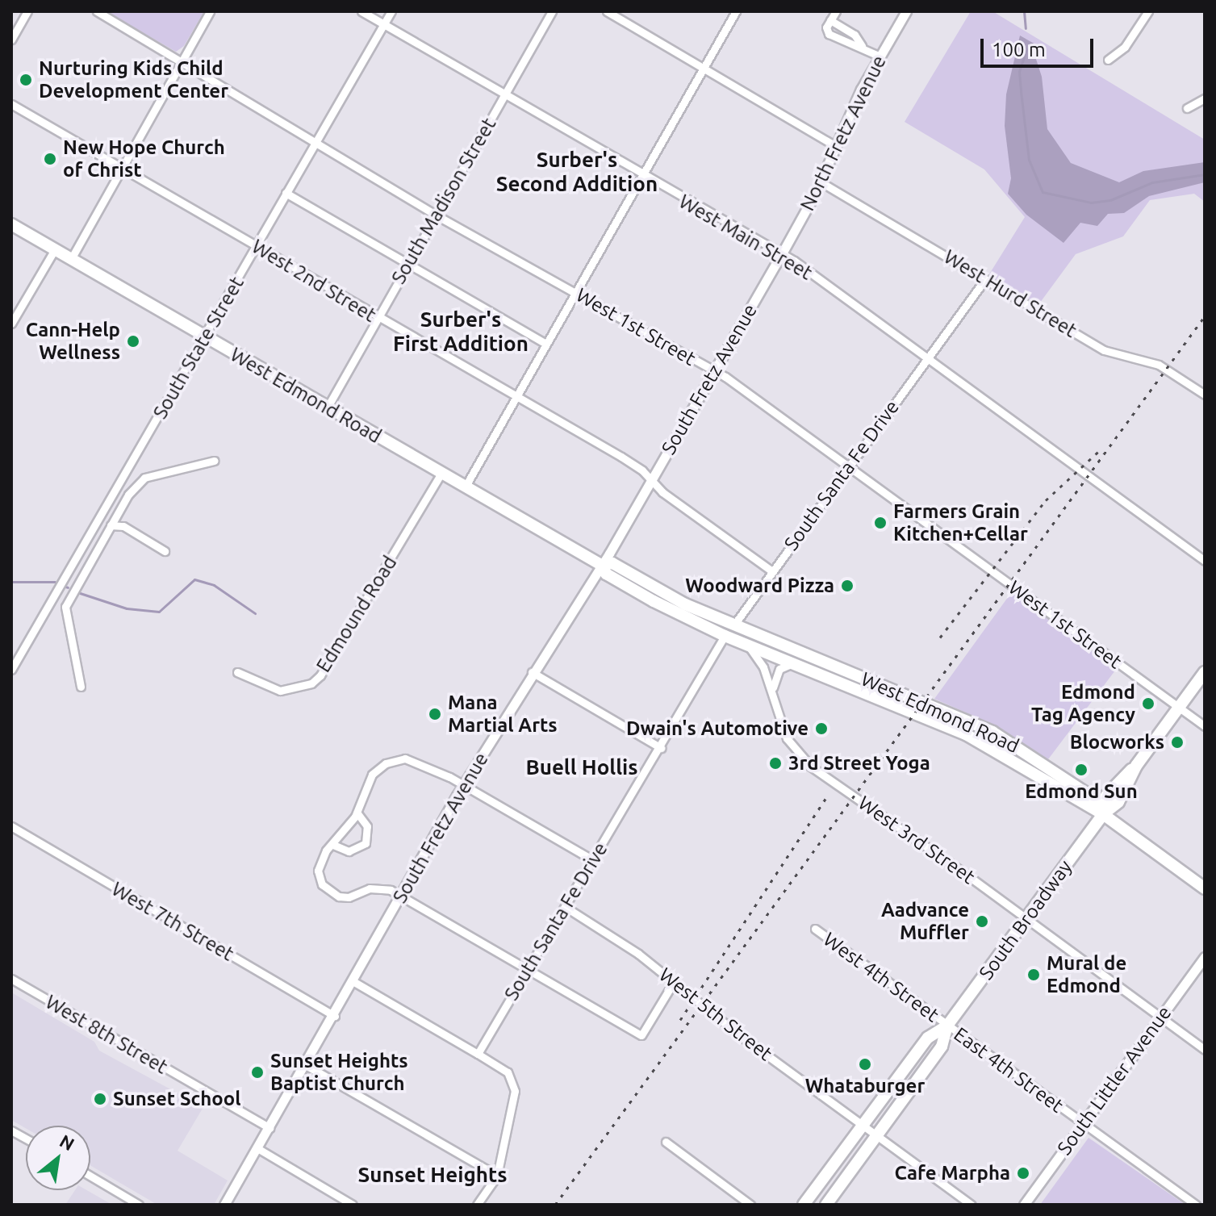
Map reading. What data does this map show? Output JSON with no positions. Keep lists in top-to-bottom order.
{
  "streets": {
    "main road": ["West Edmond Road", "South Broadway"],
    "street": [
      "North Fretz Avenue",
      "South Madison Street",
      "West Main Street",
      "West 2nd Street",
      "West Hurd Street",
      "West 1st Street",
      "South State Street",
      "South Fretz Avenue",
      "South Santa Fe Drive",
      "Edmound Road",
      "West 3rd Street",
      "West 7th Street",
      "West 4th Street",
      "West 5th Street",
      "West 8th Street",
      "East 4th Street",
      "South Littler Avenue"
    ]
  },
  "crossings": [
    ["North Fretz Avenue", "West Main Street"],
    ["North Fretz Avenue", "West Hurd Street"],
    ["North Fretz Avenue", "South Fretz Avenue"],
    ["South Madison Street", "West Main Street"],
    ["South Madison Street", "West 2nd Street"],
    ["South Madison Street", "West 1st Street"],
    ["South Madison Street", "West Edmond Road"],
    ["West Main Street", "South State Street"],
    ["West Main Street", "South Fretz Avenue"],
    ["West Main Street", "South Santa Fe Drive"],
    ["West 2nd Street", "South State Street"],
    ["West 2nd Street", "South Fretz Avenue"],
    ["West 2nd Street", "South Santa Fe Drive"],
    ["West Hurd Street", "South Santa Fe Drive"],
    ["West 1st Street", "South State Street"],
    ["West 1st Street", "South Fretz Avenue"],
    ["West 1st Street", "South Santa Fe Drive"],
    ["West 1st Street", "South Broadway"],
    ["South State Street", "West Edmond Road"],
    ["South Fretz Avenue", "West Edmond Road"],
    ["South Fretz Avenue", "West 7th Street"],
    ["South Fretz Avenue", "West 8th Street"],
    ["West Edmond Road", "South Santa Fe Drive"],
    ["West Edmond Road", "Edmound Road"],
    ["West Edmond Road", "West 3rd Street"],
    ["West Edmond Road", "South Broadway"],
    ["South Santa Fe Drive", "West 5th Street"],
    ["West 3rd Street", "South Broadway"],
    ["West 3rd Street", "South Littler Avenue"],
    ["South Broadway", "West 4th Street"],
    ["South Broadway", "West 5th Street"],
    ["South Broadway", "East 4th Street"],
    ["West 4th Street", "East 4th Street"],
    ["East 4th Street", "South Littler Avenue"]
  ],
  "districts": [
    "Surber's Second Addition",
    "Surber's First Addition",
    "Buell Hollis",
    "Sunset Heights"
  ],
  "places": [
    "Nurturing Kids Child Development Center",
    "New Hope Church of Christ",
    "Cann-Help Wellness",
    "Farmers Grain Kitchen+Cellar",
    "Woodward Pizza",
    "Edmond Tag Agency",
    "Mana Martial Arts",
    "Dwain's Automotive",
    "Blocworks",
    "3rd Street Yoga",
    "Edmond Sun",
    "Aadvance Muffler",
    "Mural de Edmond",
    "Whataburger",
    "Sunset Heights Baptist Church",
    "Sunset School",
    "Cafe Marpha"
  ],
  "scale_bar": "100 m",
  "north": "top right"
}
